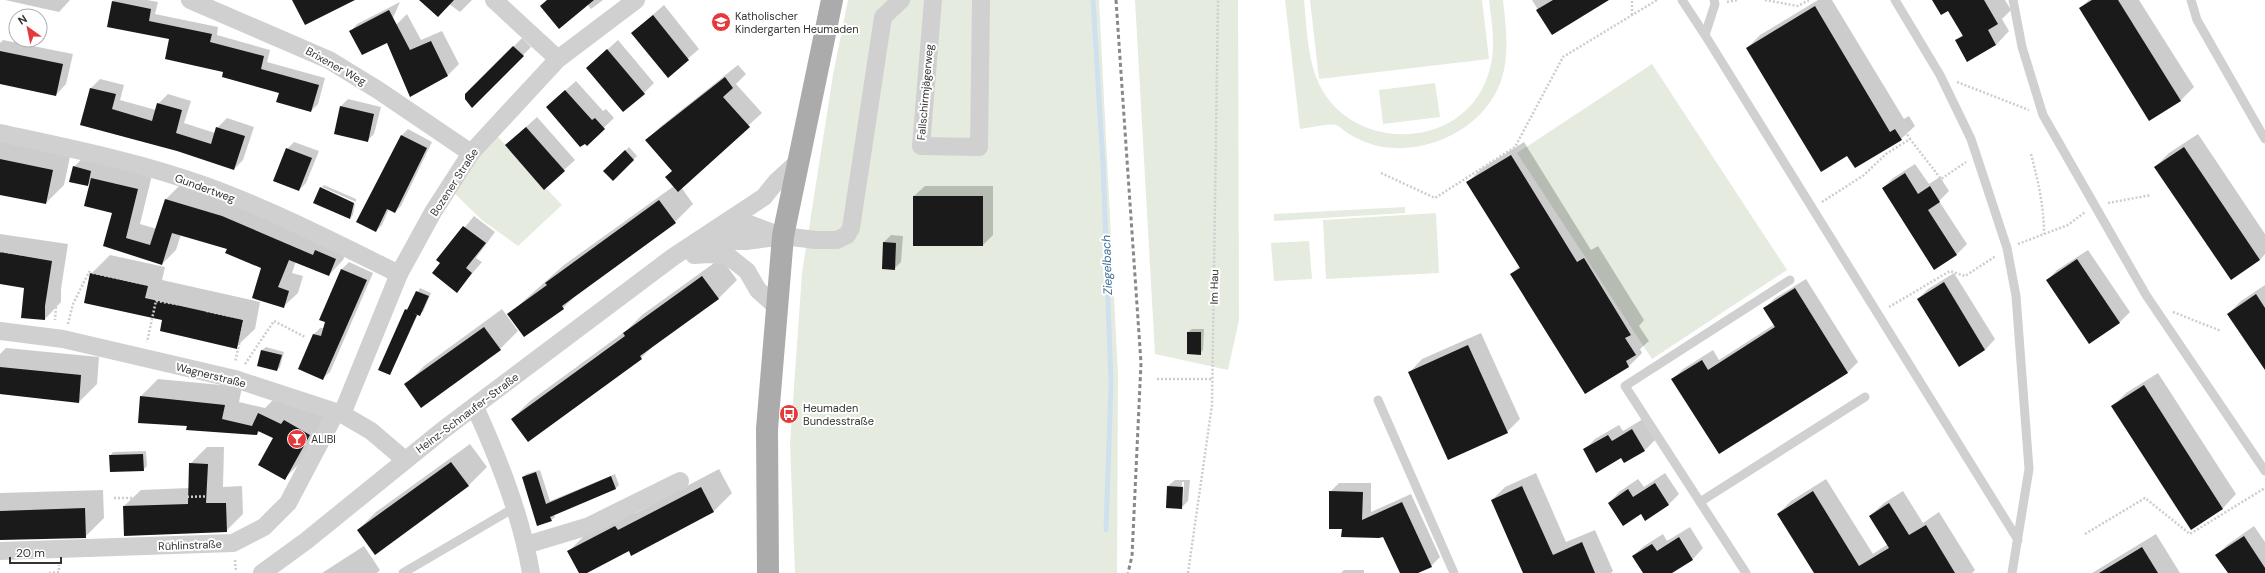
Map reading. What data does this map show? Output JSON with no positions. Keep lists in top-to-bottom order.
{
  "streets": {
    "street": [
      "Brixener Weg",
      "Fallschirmjägerweg",
      "Bozener Straße",
      "Gundertweg",
      "Wagnerstraße",
      "Heinz-Schnaufer-Straße",
      "Rühlinstraße"
    ],
    "path": ["Im Hau"]
  },
  "crossings": [
    ["Brixener Weg", "Bozener Straße"],
    ["Bozener Straße", "Gundertweg"],
    ["Bozener Straße", "Wagnerstraße"],
    ["Bozener Straße", "Rühlinstraße"],
    ["Wagnerstraße", "Heinz-Schnaufer-Straße"],
    ["Wagnerstraße", "Rühlinstraße"]
  ],
  "water": ["Ziegelbach"],
  "places": {
    "school or university": ["Katholischer Kindergarten Heumaden"],
    "bus stop": ["Heumaden Bundesstraße"],
    "bar": ["ALIBI"]
  },
  "scale_bar": "20 m",
  "north": "top left"
}
